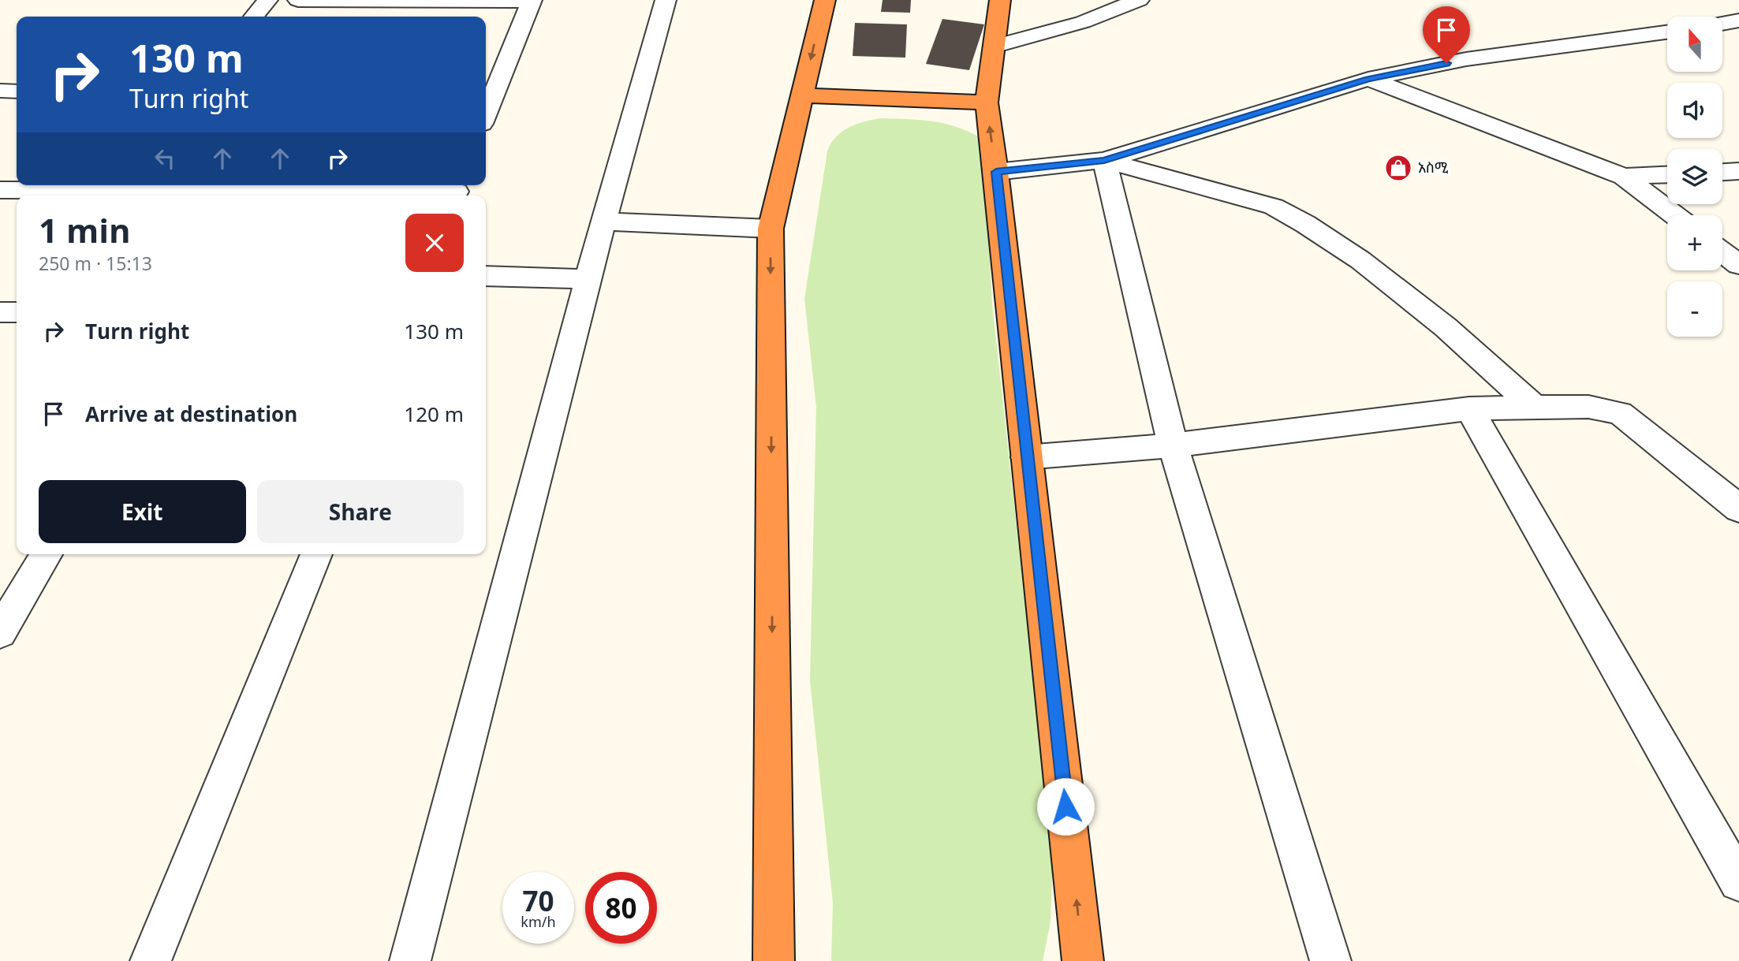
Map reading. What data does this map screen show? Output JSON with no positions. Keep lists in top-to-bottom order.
{
  "places": {
    "shop": ["አስሚ"]
  },
  "north": "top",
  "page": {
    "map_buttons": ["+", "−"],
    "turn": ["130 m", "Turn right"],
    "heading": ["1 min", "250 m · 15:13"],
    "list": [
      {
        "name": "Turn right",
        "value": "130 m"
      },
      {
        "name": "Arrive at destination",
        "value": "120 m"
      }
    ],
    "buttons": ["Exit", "Share"],
    "speed": "70 km/h",
    "limit": "80"
  }
}
